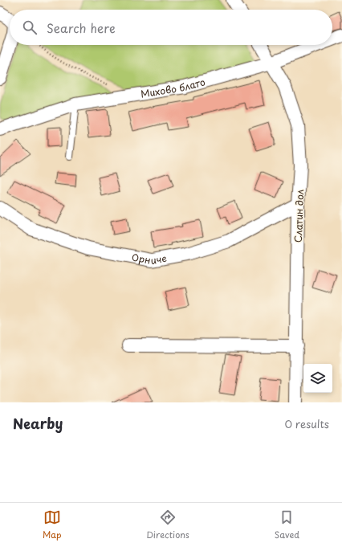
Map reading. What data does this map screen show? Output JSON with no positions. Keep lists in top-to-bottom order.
{
  "streets": {
    "street": ["Михово блато", "Слатин дол", "Орниче"]
  },
  "crossings": [
    ["Михово блато", "Слатин дол"],
    ["Слатин дол", "Орниче"]
  ],
  "page": {
    "search": "Search here",
    "heading": ["Nearby", "0 results"],
    "nav": ["Map", "Directions", "Saved"]
  }
}
